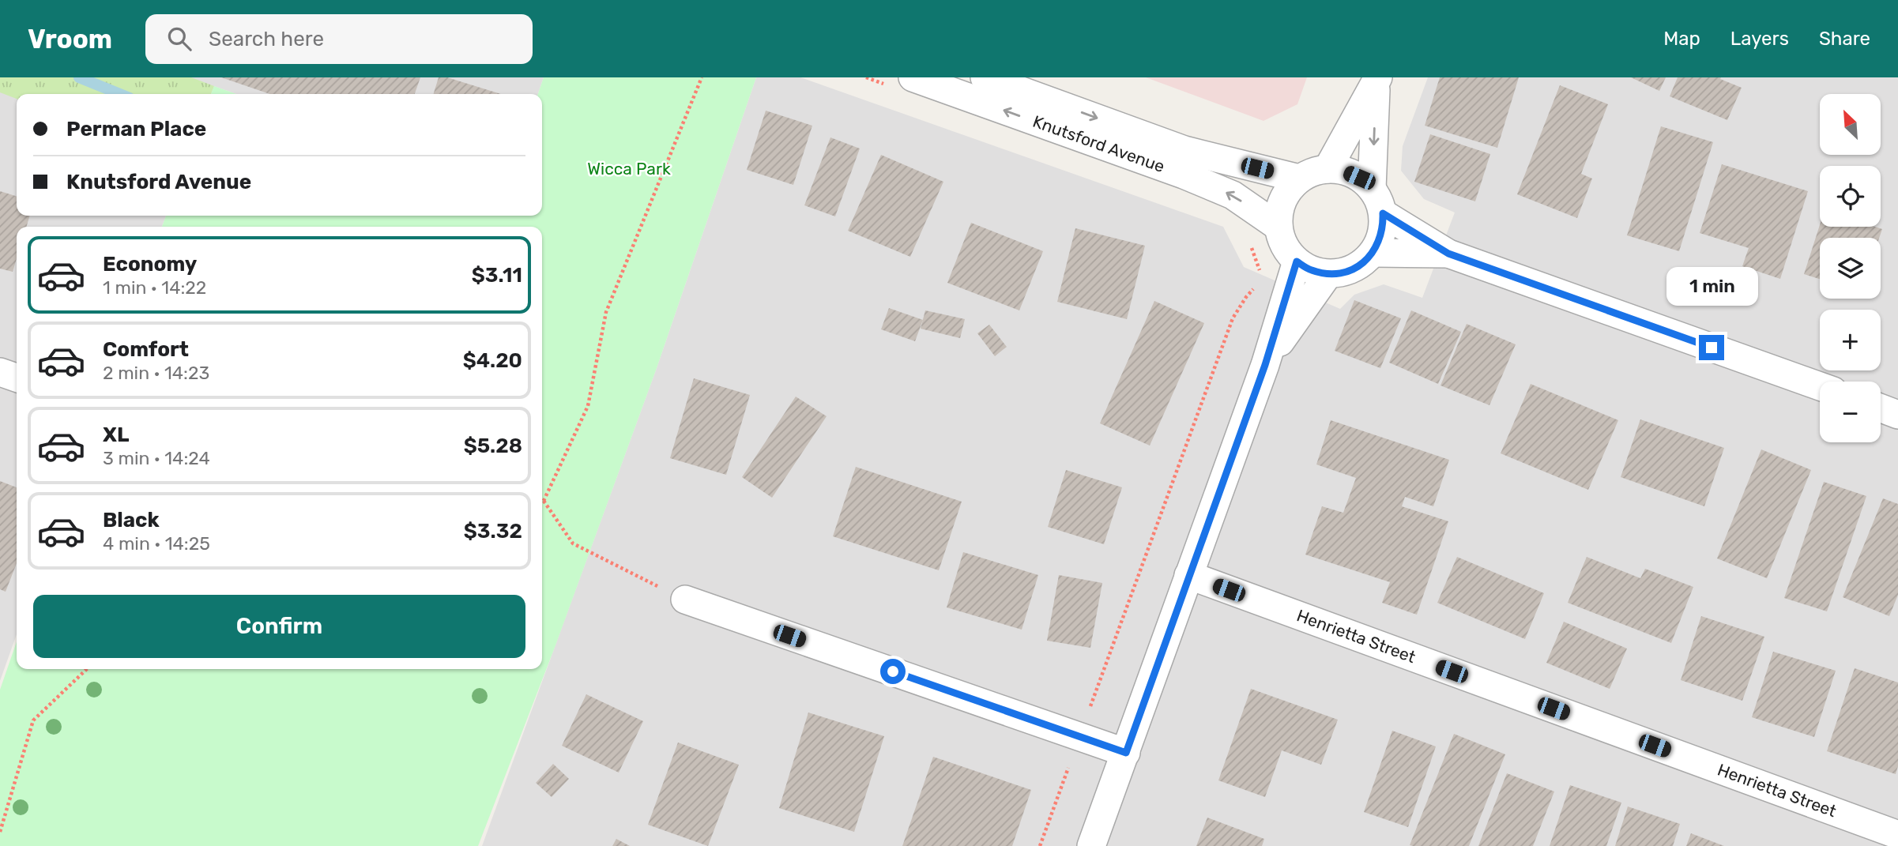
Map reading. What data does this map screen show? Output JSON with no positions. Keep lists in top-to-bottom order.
{
  "streets": {
    "street": ["Knutsford Avenue", "Henrietta Street"]
  },
  "parks": ["Wicca Park"],
  "north": "top left",
  "page": {
    "header": "Vroom",
    "search": "Search here",
    "nav": ["Map", "Layers", "Share"],
    "map_buttons": ["+", "−"],
    "banner": ["Perman Place", "Knutsford Avenue"],
    "list": [
      {
        "name": "Economy",
        "note": "1 min · 14:22",
        "value": "$3.11"
      },
      {
        "name": "Comfort",
        "note": "2 min · 14:23",
        "value": "$4.20"
      },
      {
        "name": "XL",
        "note": "3 min · 14:24",
        "value": "$5.28"
      },
      {
        "name": "Black",
        "note": "4 min · 14:25",
        "value": "$3.32"
      }
    ],
    "bubble": "1 min",
    "buttons": "Confirm"
  }
}
